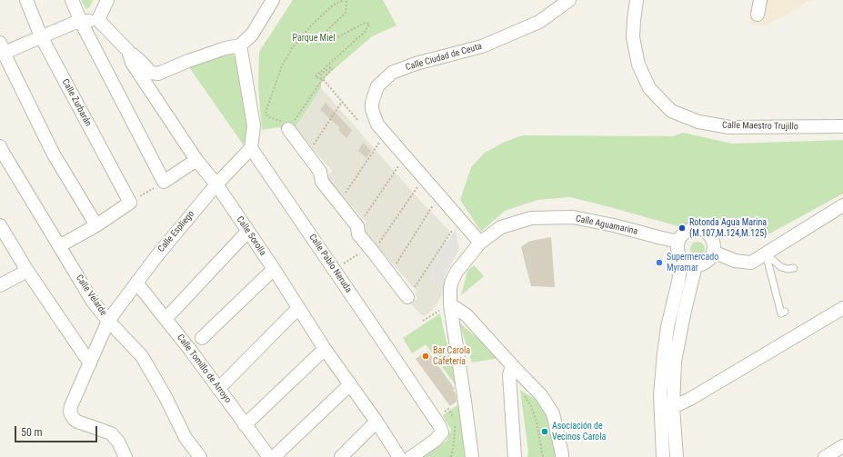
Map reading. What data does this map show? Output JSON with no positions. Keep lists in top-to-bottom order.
{
  "streets": {
    "street": [
      "Calle Ciudad de Ceuta",
      "Calle Zurbarán",
      "Calle Maestro Trujillo",
      "Calle Aguamarina",
      "Calle Espliego",
      "Calle Sorolla",
      "Calle Pablo Neruda",
      "Calle Velarde",
      "Calle Tomillo de Arroyo"
    ]
  },
  "crossings": [
    ["Calle Ciudad de Ceuta", "Calle Aguamarina"],
    ["Calle Espliego", "Calle Sorolla"],
    ["Calle Espliego", "Calle Pablo Neruda"],
    ["Calle Espliego", "Calle Velarde"],
    ["Calle Espliego", "Calle Tomillo de Arroyo"]
  ],
  "parks": ["Parque Miel"],
  "places": [
    "Rotonda Agua Marina (M.107,M.124,M.125)",
    "Supermercado Myramar",
    "Bar Carola Cafetería",
    "Asociación de Vecinos Carola"
  ],
  "scale_bar": "50 m"
}
